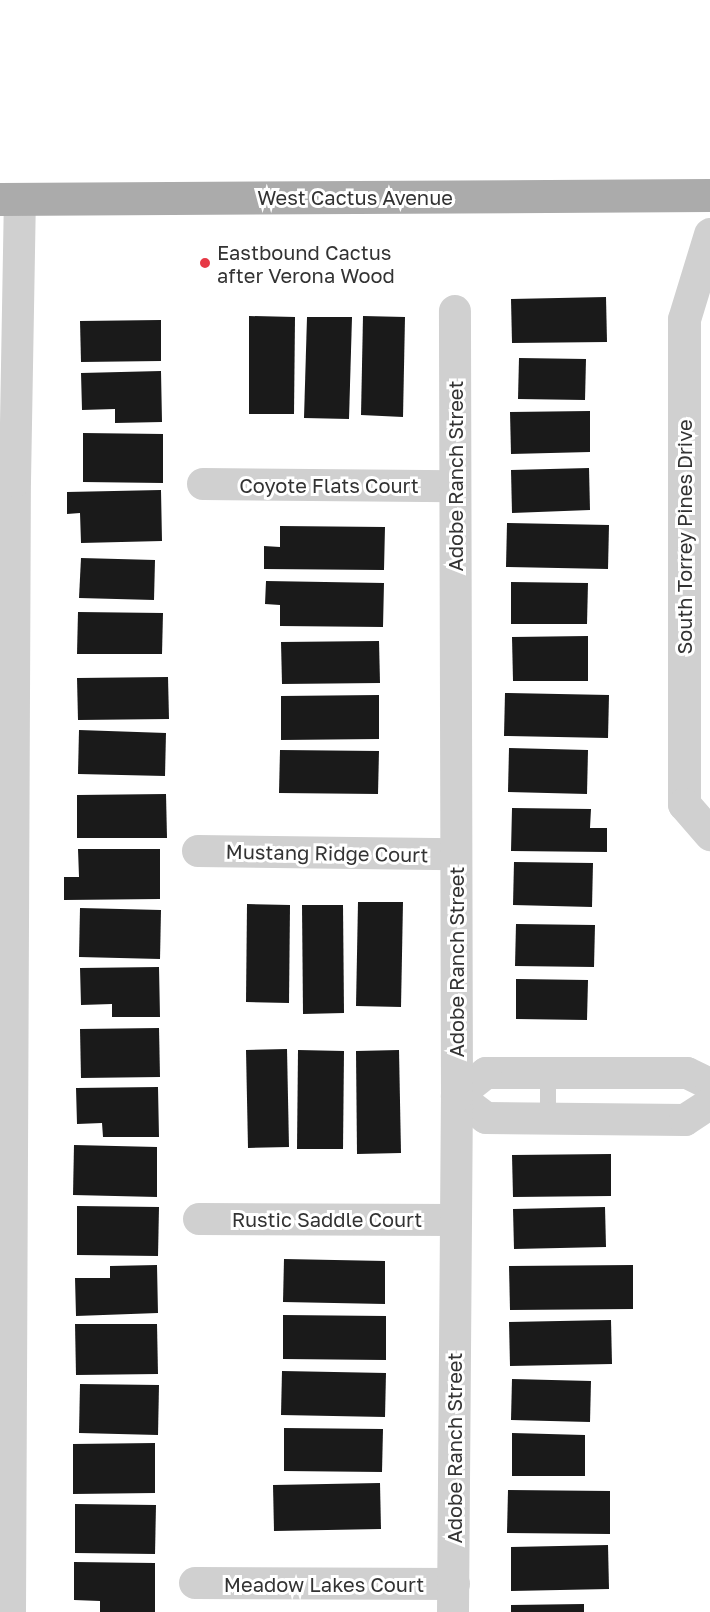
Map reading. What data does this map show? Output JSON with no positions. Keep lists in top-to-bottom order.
{
  "streets": {
    "main road": ["West Cactus Avenue"],
    "street": [
      "Adobe Ranch Street",
      "Coyote Flats Court",
      "South Torrey Pines Drive",
      "Mustang Ridge Court",
      "Rustic Saddle Court",
      "Meadow Lakes Court"
    ]
  },
  "crossings": [
    ["Adobe Ranch Street", "Coyote Flats Court"],
    ["Adobe Ranch Street", "Mustang Ridge Court"],
    ["Adobe Ranch Street", "Rustic Saddle Court"],
    ["Adobe Ranch Street", "Meadow Lakes Court"]
  ],
  "places": ["Eastbound Cactus after Verona Wood"]
}
